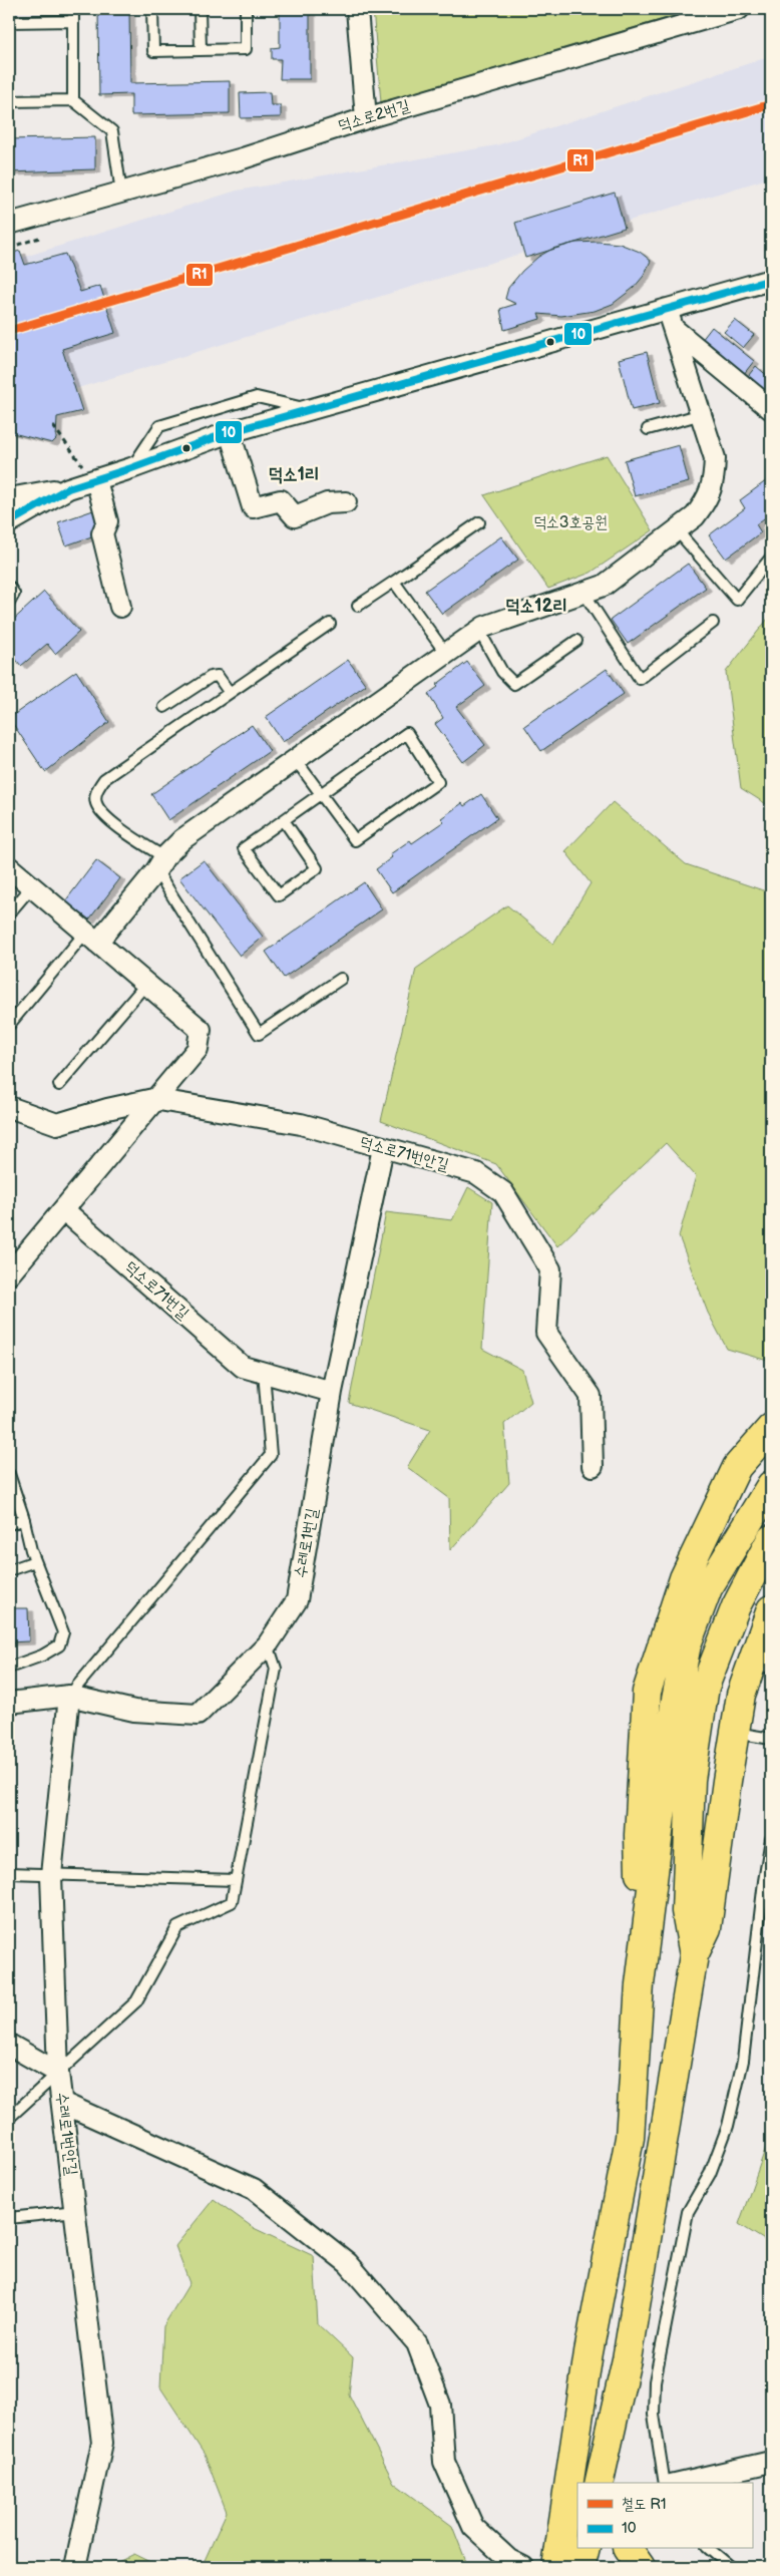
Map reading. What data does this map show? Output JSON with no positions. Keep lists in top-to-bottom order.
{
  "streets": {
    "street": [
      "덕소로2번길",
      "덕소로71번안길",
      "덕소로71번길",
      "수레로1번길",
      "수레로1번안길"
    ]
  },
  "crossings": [
    ["덕소로71번안길", "수레로1번길"],
    ["덕소로71번길", "수레로1번길"],
    ["수레로1번길", "수레로1번안길"]
  ],
  "districts": ["덕소1리", "덕소12리"],
  "parks": ["덕소3호공원"],
  "lines": ["rail line R1", "transit line 10"],
  "legend": ["철도 R1", "10"]
}
